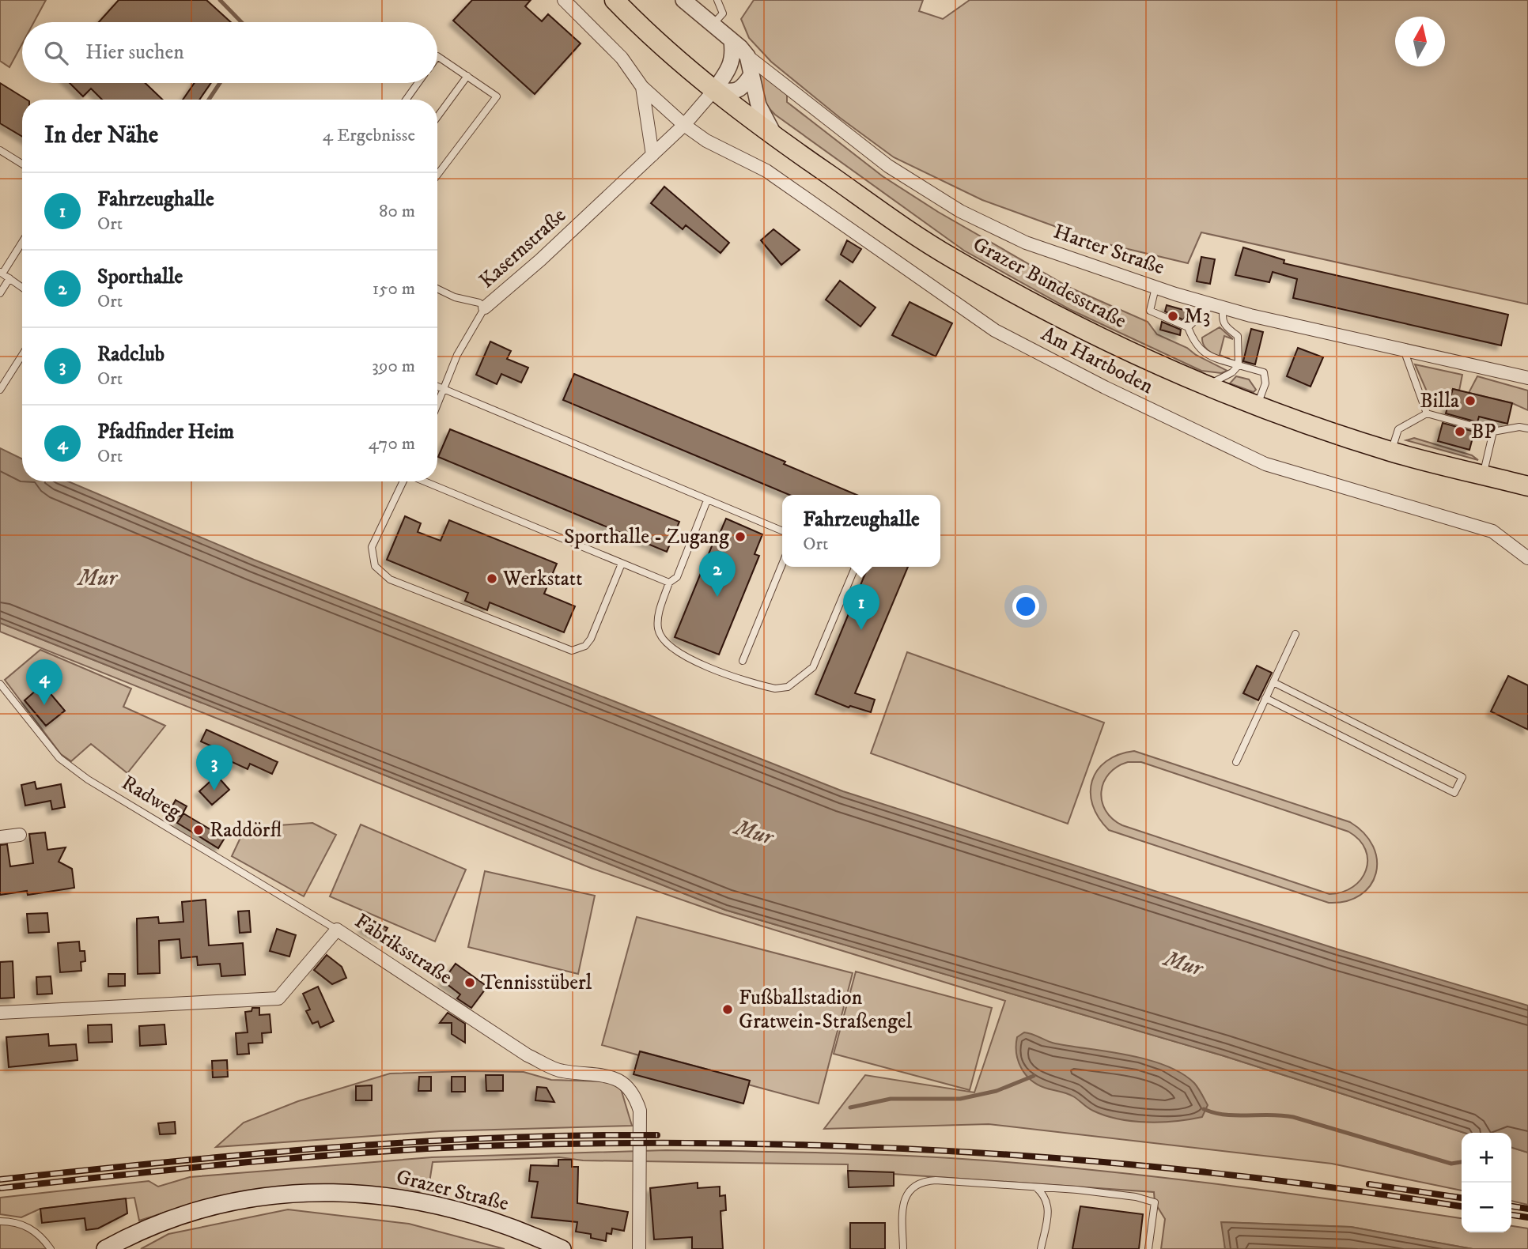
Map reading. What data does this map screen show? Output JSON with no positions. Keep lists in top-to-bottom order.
{
  "streets": {
    "main road": ["Grazer Bundesstraße", "Grazer Straße"],
    "street": [
      "Kasernstraße",
      "Harter Straße",
      "Am Hartboden",
      "Fabriksstraße"
    ],
    "lane": ["Radweg"]
  },
  "crossings": [
    ["Kasernstraße", "Grazer Bundesstraße"],
    ["Kasernstraße", "Am Hartboden"],
    ["Radweg", "Fabriksstraße"]
  ],
  "water": ["Mur"],
  "places": [
    "M3",
    "Billa",
    "BP",
    "Sporthalle - Zugang",
    "Werkstatt",
    "Raddörfl",
    "Tennisstüberl",
    "Fußballstadion Gratwein-Straßengel"
  ],
  "north": "top",
  "page": {
    "search": "Hier suchen",
    "heading": ["In der Nähe", "4 Ergebnisse"],
    "list": [
      {
        "mark": "1",
        "name": "Fahrzeughalle",
        "note": "Ort",
        "value": "80 m"
      },
      {
        "mark": "2",
        "name": "Sporthalle",
        "note": "Ort",
        "value": "150 m"
      },
      {
        "mark": "3",
        "name": "Radclub",
        "note": "Ort",
        "value": "390 m"
      },
      {
        "mark": "4",
        "name": "Pfadfinder Heim",
        "note": "Ort",
        "value": "470 m"
      }
    ],
    "popup": ["Fahrzeughalle", "Ort"],
    "pins": [
      "2",
      "1",
      "4",
      "3"
    ],
    "map_buttons": ["+", "−"]
  }
}
